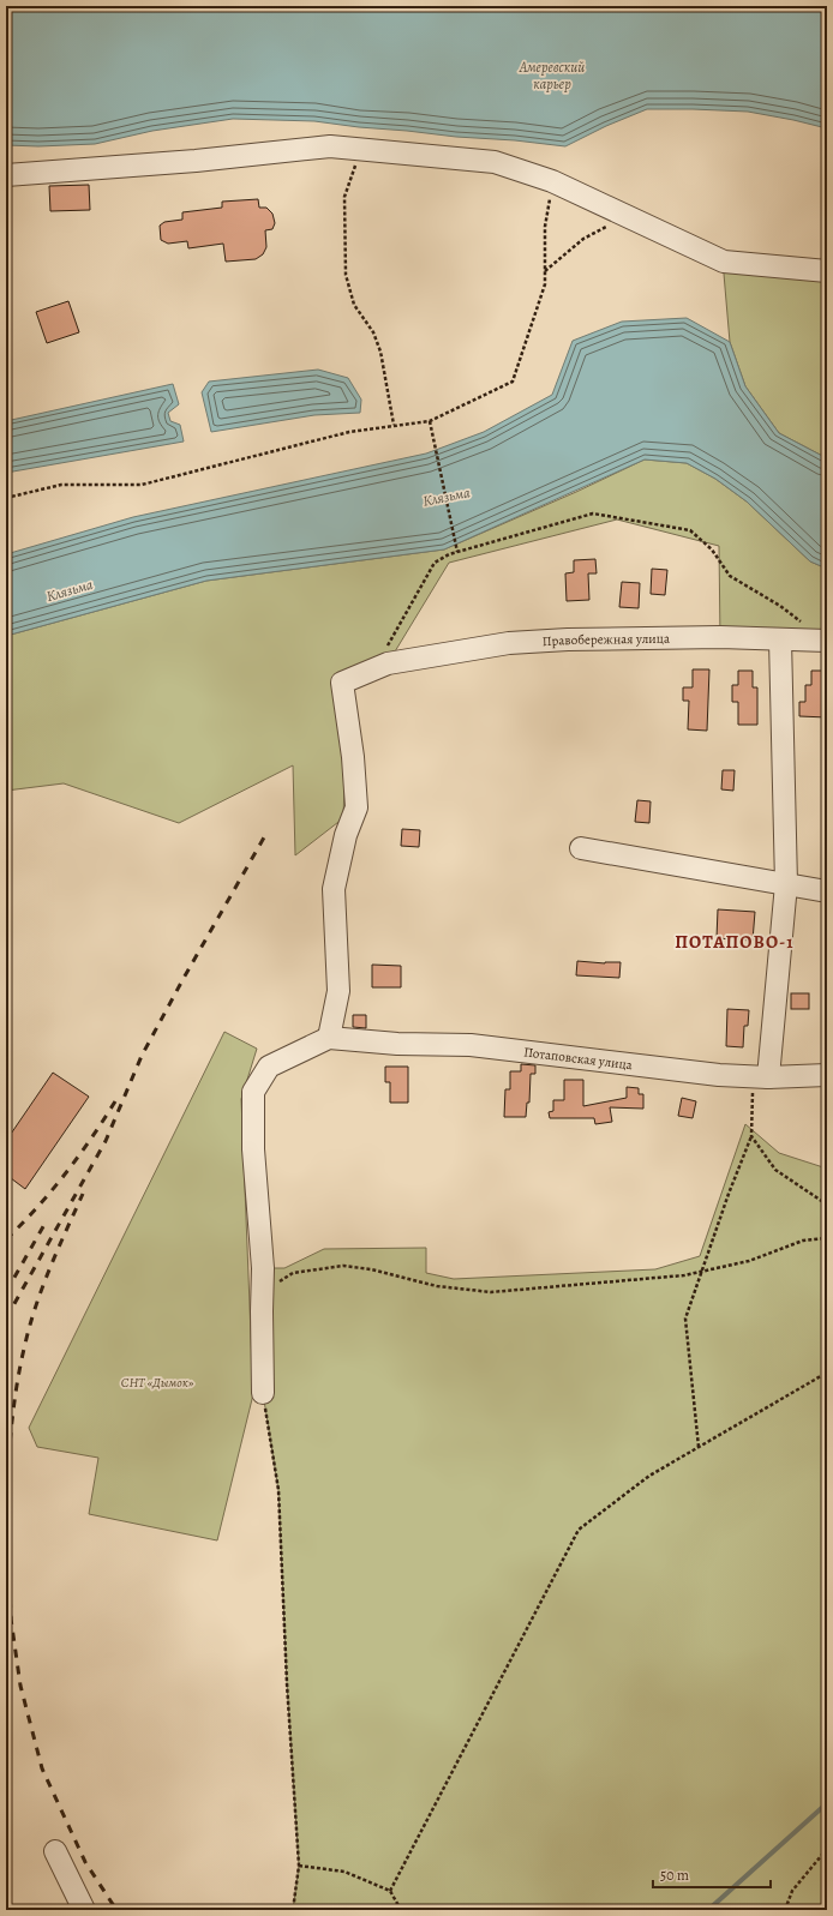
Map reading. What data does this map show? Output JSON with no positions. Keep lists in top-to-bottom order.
{
  "streets": {
    "street": ["Правобережная улица", "Потаповская улица"]
  },
  "crossings": [
    ["Правобережная улица", "Потаповская улица"]
  ],
  "districts": ["ПОТАПОВО-1"],
  "water": ["Амеревский карьер", "Клязьма"],
  "parks": ["СНТ «Дымок»"],
  "scale_bar": "50 m"
}
